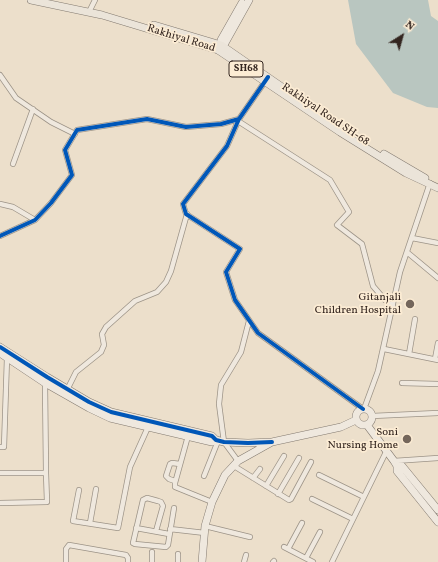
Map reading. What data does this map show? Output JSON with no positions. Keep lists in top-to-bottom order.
{
  "streets": {
    "main road": ["Rakhiyal Road", "SH68"]
  },
  "crossings": [
    ["Rakhiyal Road", "SH68"]
  ],
  "places": ["Gitanjali Children Hospital", "Soni Nursing Home"],
  "north": "top right"
}
